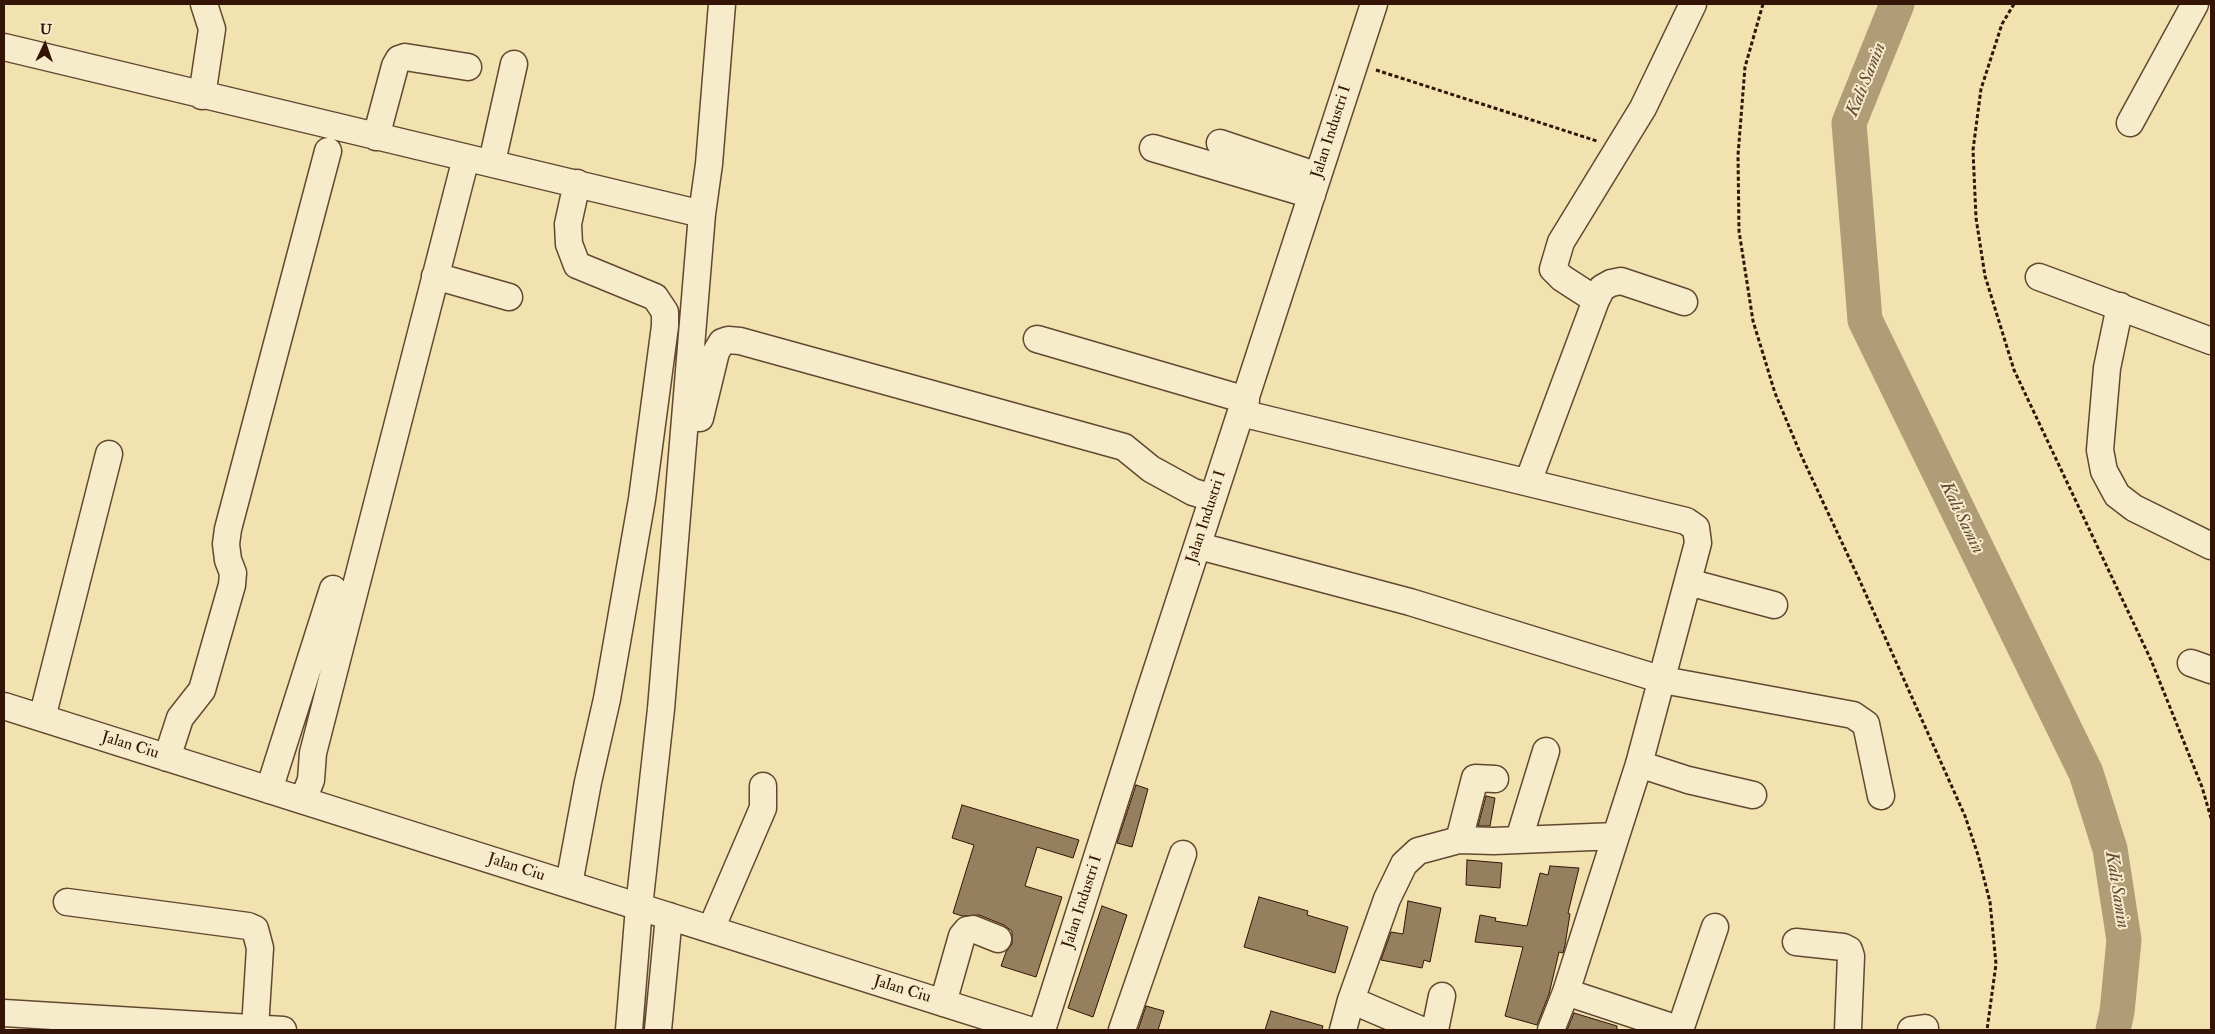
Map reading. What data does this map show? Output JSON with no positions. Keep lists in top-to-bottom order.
{
  "streets": {
    "street": ["Jalan Industri I", "Jalan Ciu"]
  },
  "water": ["Kali Samin"],
  "north": "top"
}
